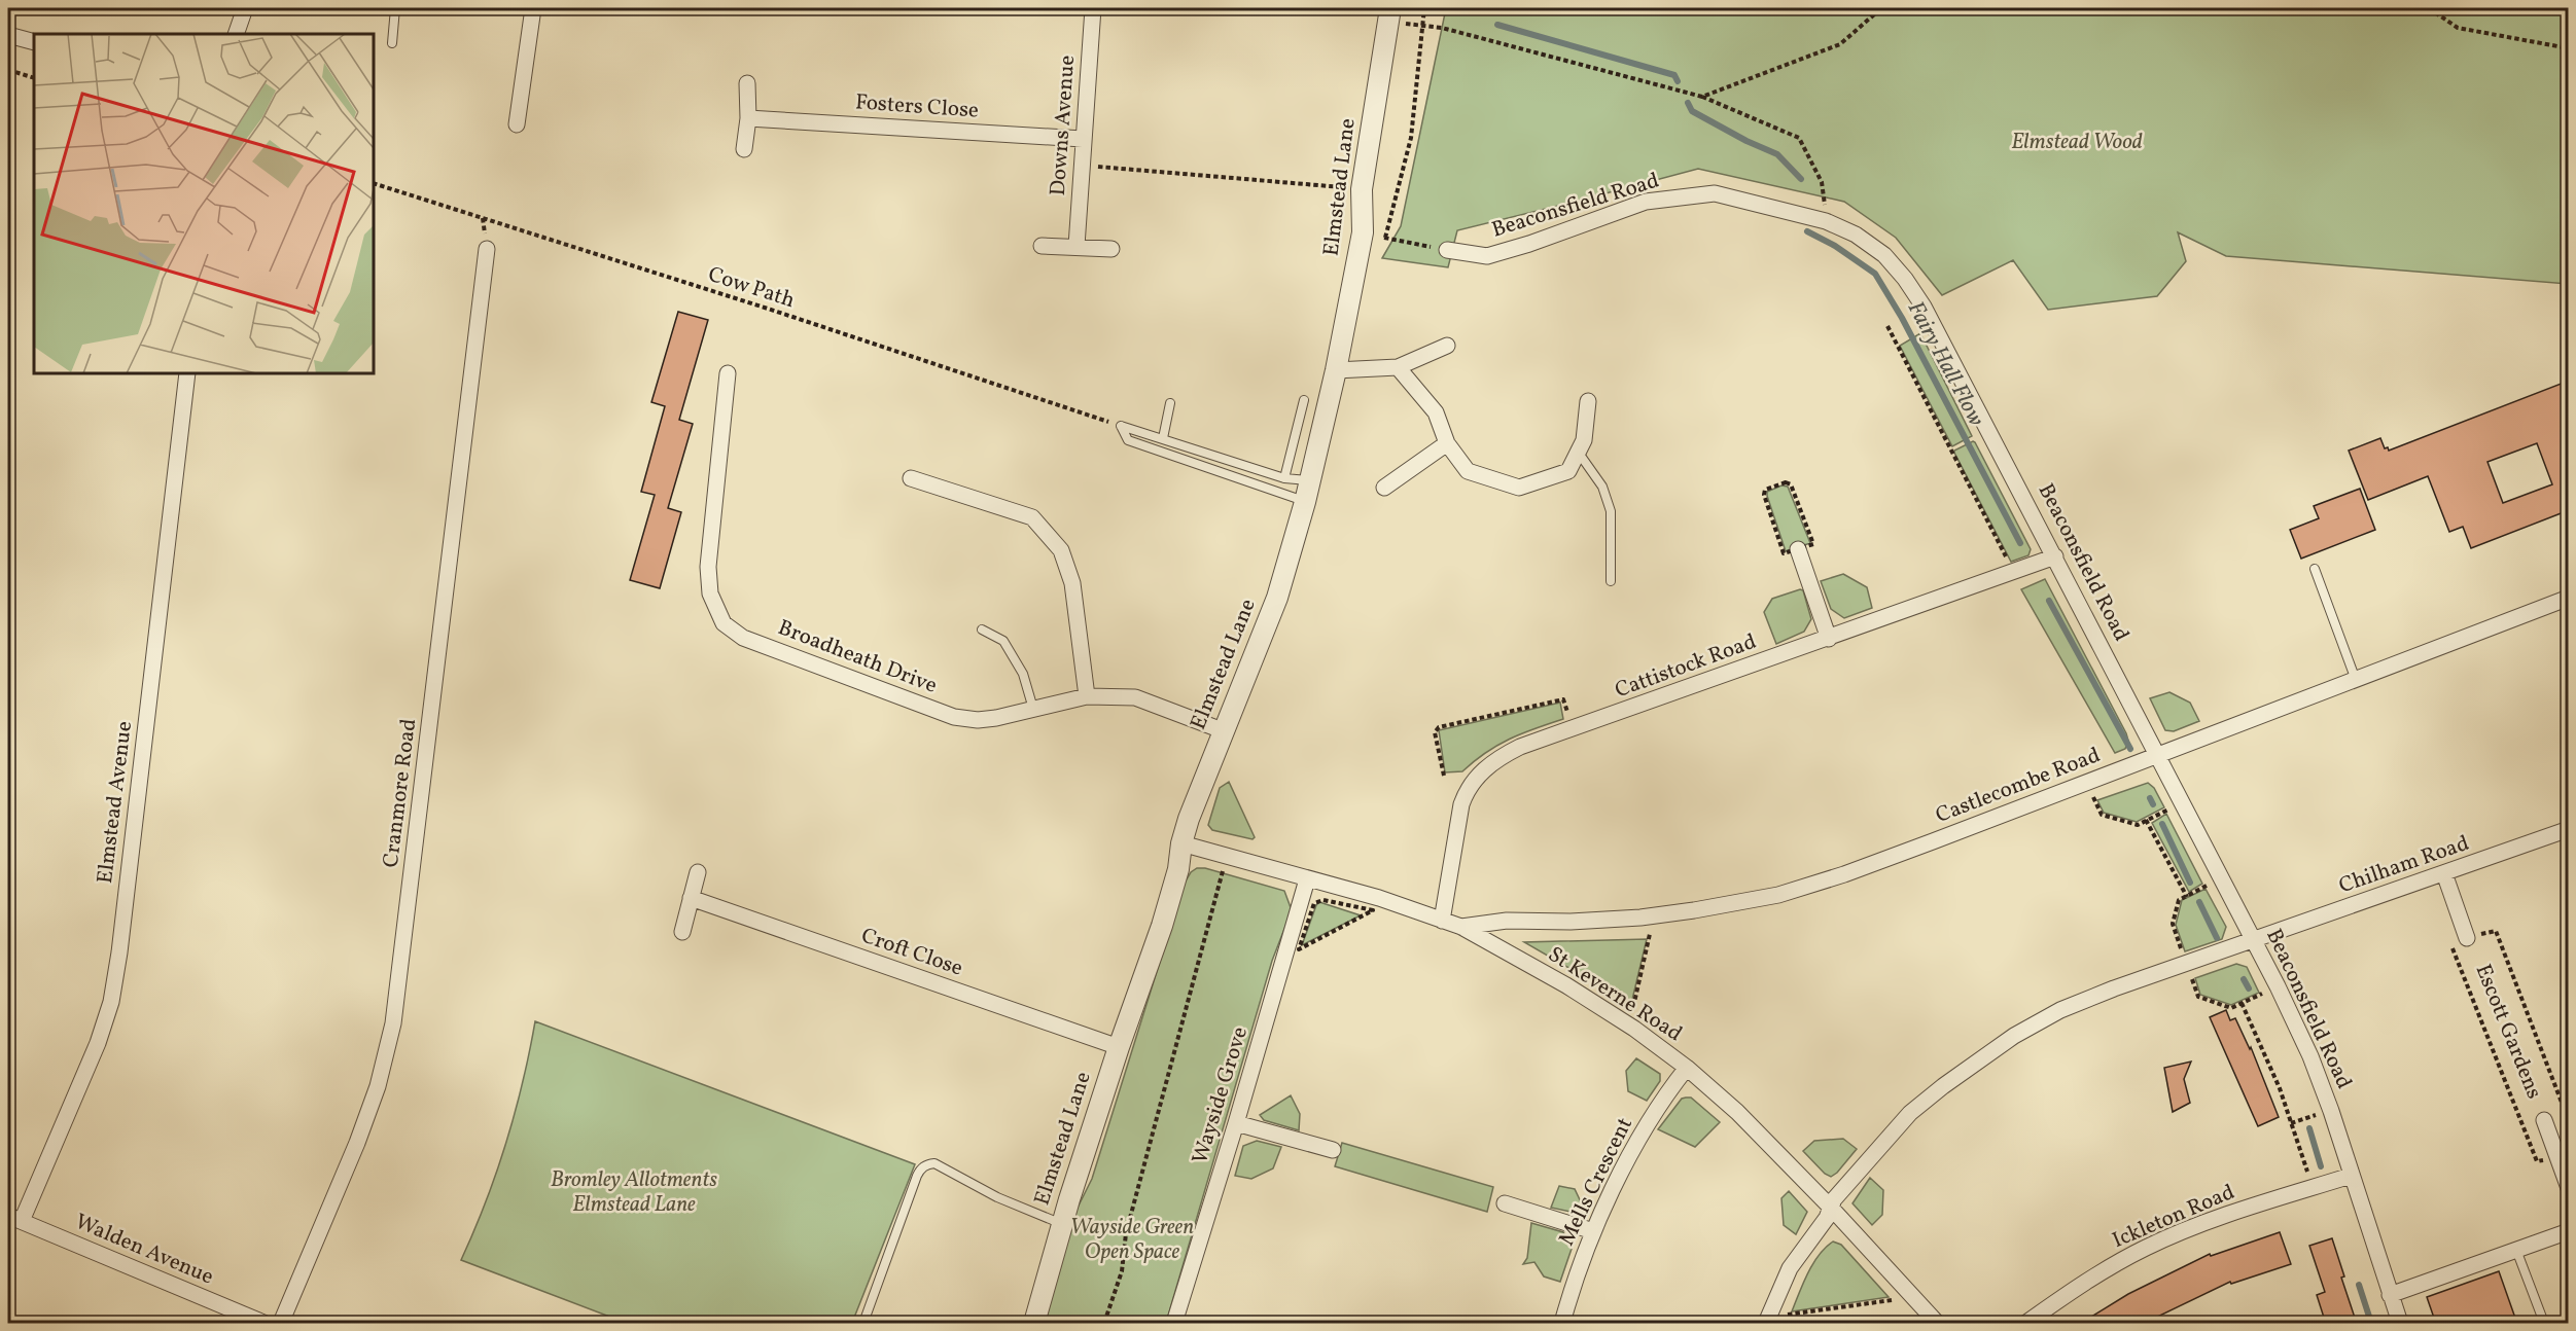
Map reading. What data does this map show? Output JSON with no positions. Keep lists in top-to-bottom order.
{
  "streets": {
    "street": [
      "Fosters Close",
      "Downs Avenue",
      "Elmstead Lane",
      "Beaconsfield Road",
      "Broadheath Drive",
      "Cattistock Road",
      "Castlecombe Road",
      "Cranmore Road",
      "Elmstead Avenue",
      "Chilham Road",
      "Croft Close",
      "St Keverne Road",
      "Escott Gardens",
      "Wayside Grove",
      "Mells Crescent",
      "Ickleton Road",
      "Walden Avenue"
    ],
    "path": ["Cow Path"]
  },
  "crossings": [
    ["Fosters Close", "Downs Avenue"],
    ["Elmstead Lane", "Broadheath Drive"],
    ["Elmstead Lane", "Croft Close"],
    ["Elmstead Lane", "St Keverne Road"],
    ["Beaconsfield Road", "Cattistock Road"],
    ["Beaconsfield Road", "Castlecombe Road"],
    ["Beaconsfield Road", "Chilham Road"],
    ["Beaconsfield Road", "Ickleton Road"],
    ["Cattistock Road", "St Keverne Road"],
    ["Castlecombe Road", "St Keverne Road"],
    ["Elmstead Avenue", "Walden Avenue"],
    ["Chilham Road", "St Keverne Road"],
    ["Chilham Road", "Escott Gardens"],
    ["St Keverne Road", "Wayside Grove"],
    ["St Keverne Road", "Mells Crescent"]
  ],
  "water": ["Fairy Hall Flow"],
  "parks": ["Elmstead Wood", "Bromley Allotments Elmstead Lane", "Wayside Green Open Space"]
}
